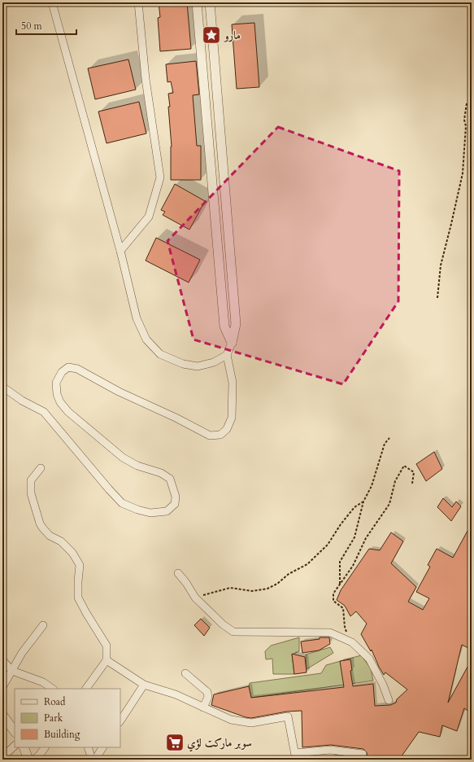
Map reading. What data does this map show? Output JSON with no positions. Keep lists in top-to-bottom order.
{
  "places": {
    "place": ["مارو"],
    "supermarket": ["سوبر ماركت لؤي"]
  },
  "legend": ["Road", "Park", "Building"],
  "scale_bar": "50 m"
}
